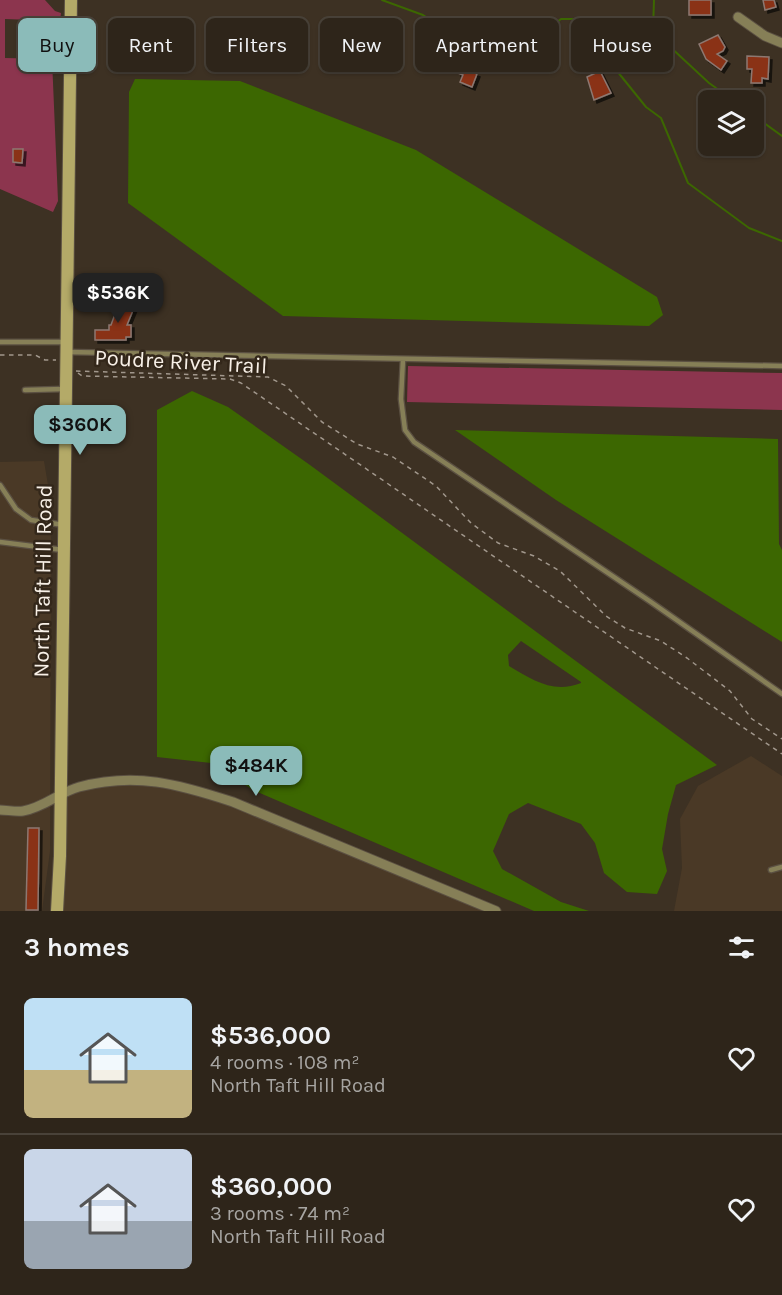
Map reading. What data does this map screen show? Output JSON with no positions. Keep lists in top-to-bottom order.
{
  "streets": {
    "main road": ["North Taft Hill Road"],
    "path": ["Poudre River Trail"]
  },
  "crossings": [
    ["Poudre River Trail", "North Taft Hill Road"]
  ],
  "page": {
    "chip": [
      "Buy",
      "Rent",
      "Filters",
      "New",
      "Apartment",
      "House"
    ],
    "price": ["$536K", "$360K", "$484K"],
    "heading": "3 homes",
    "list": [
      {
        "name": "$536,000",
        "note": "4 rooms · 108 m² · North Taft Hill Road"
      },
      {
        "name": "$360,000",
        "note": "3 rooms · 74 m² · North Taft Hill Road"
      }
    ]
  }
}
